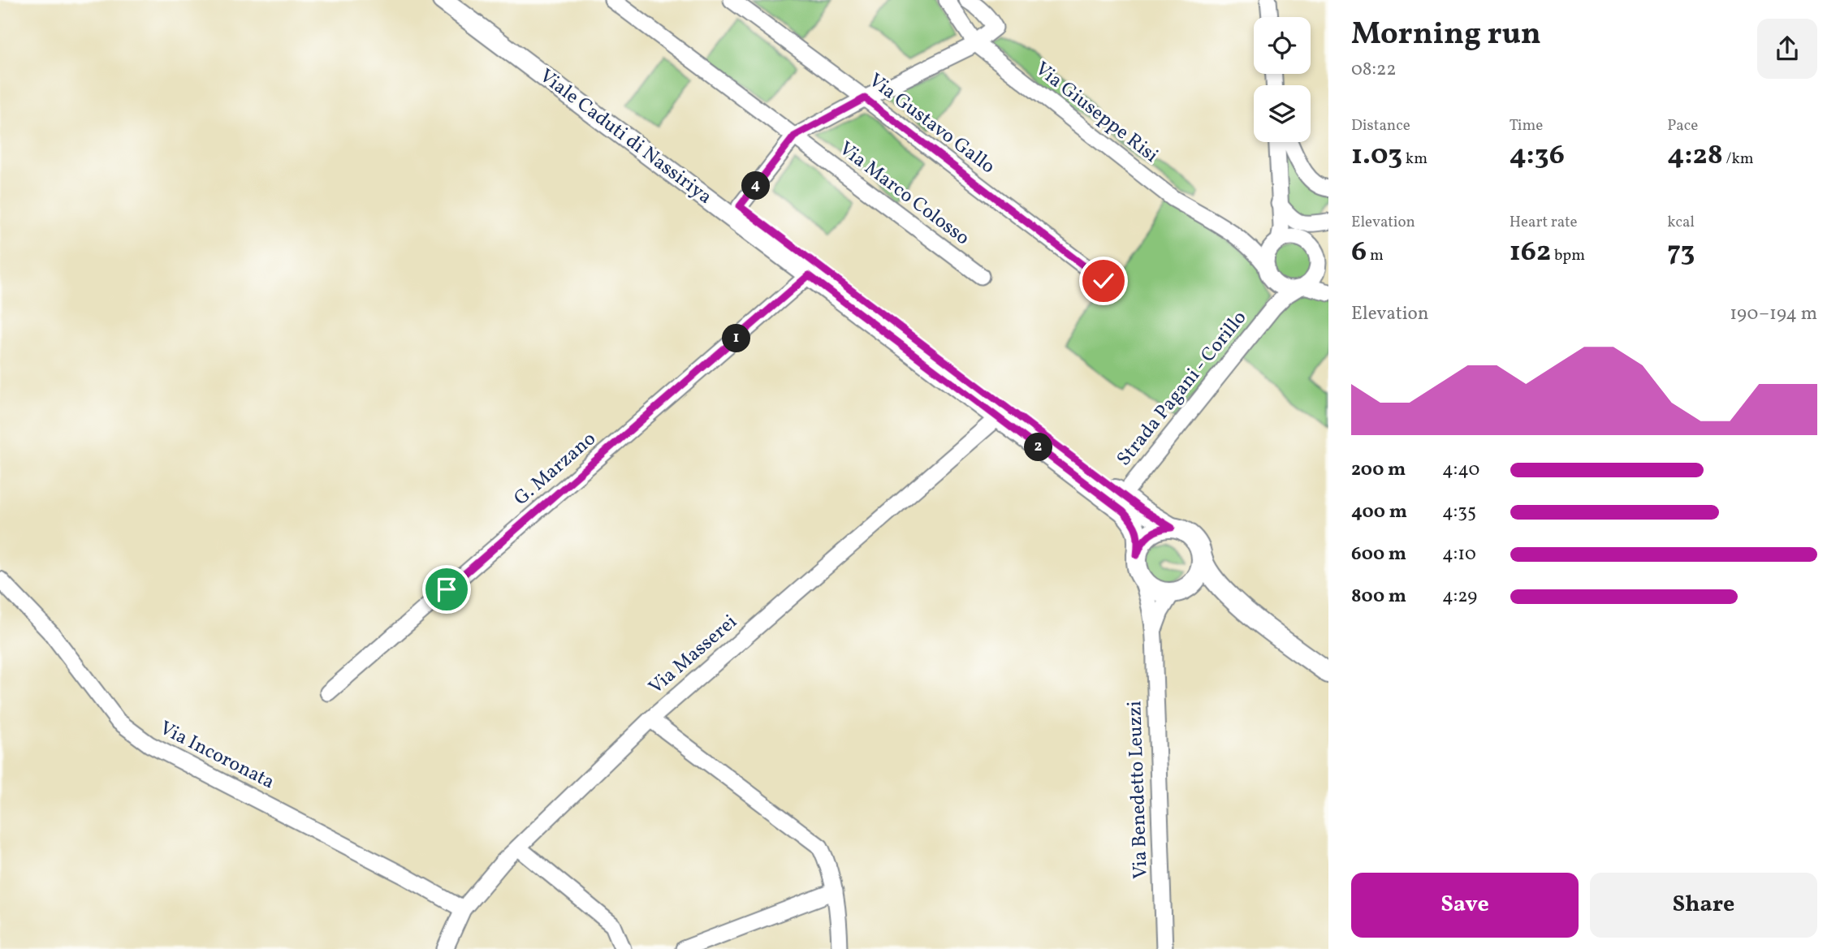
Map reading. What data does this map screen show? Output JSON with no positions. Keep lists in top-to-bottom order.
{
  "streets": {
    "main road": ["Viale Caduti di Nassiriya"],
    "street": [
      "Via Giuseppe Risi",
      "Via Gustavo Gallo",
      "Via Marco Colosso",
      "Strada Pagani - Corillo",
      "G. Marzano",
      "Via Masserei",
      "Via Incoronata",
      "Via Benedetto Leuzzi"
    ]
  },
  "crossings": [
    ["Via Giuseppe Risi", "Strada Pagani - Corillo"],
    ["Viale Caduti di Nassiriya", "Strada Pagani - Corillo"],
    ["Viale Caduti di Nassiriya", "G. Marzano"],
    ["Viale Caduti di Nassiriya", "Via Masserei"],
    ["Viale Caduti di Nassiriya", "Via Benedetto Leuzzi"],
    ["Via Masserei", "Via Incoronata"]
  ],
  "page": {
    "heading": ["Morning run", "08:22"],
    "stats": [
      ["Distance", "1.03 km"],
      ["Time", "4:36"],
      ["Pace", "4:28 /km"],
      ["Elevation", "6 m"],
      ["Heart rate", "162 bpm"],
      ["kcal", "73"]
    ],
    "pins": ["4", "1", "2"],
    "chart": ["Elevation", "190–194 m"],
    "list": [
      {
        "name": "200 m",
        "note": "4:40"
      },
      {
        "name": "400 m",
        "note": "4:35"
      },
      {
        "name": "600 m",
        "note": "4:10"
      },
      {
        "name": "800 m",
        "note": "4:29"
      }
    ],
    "buttons": ["Save", "Share"]
  }
}
